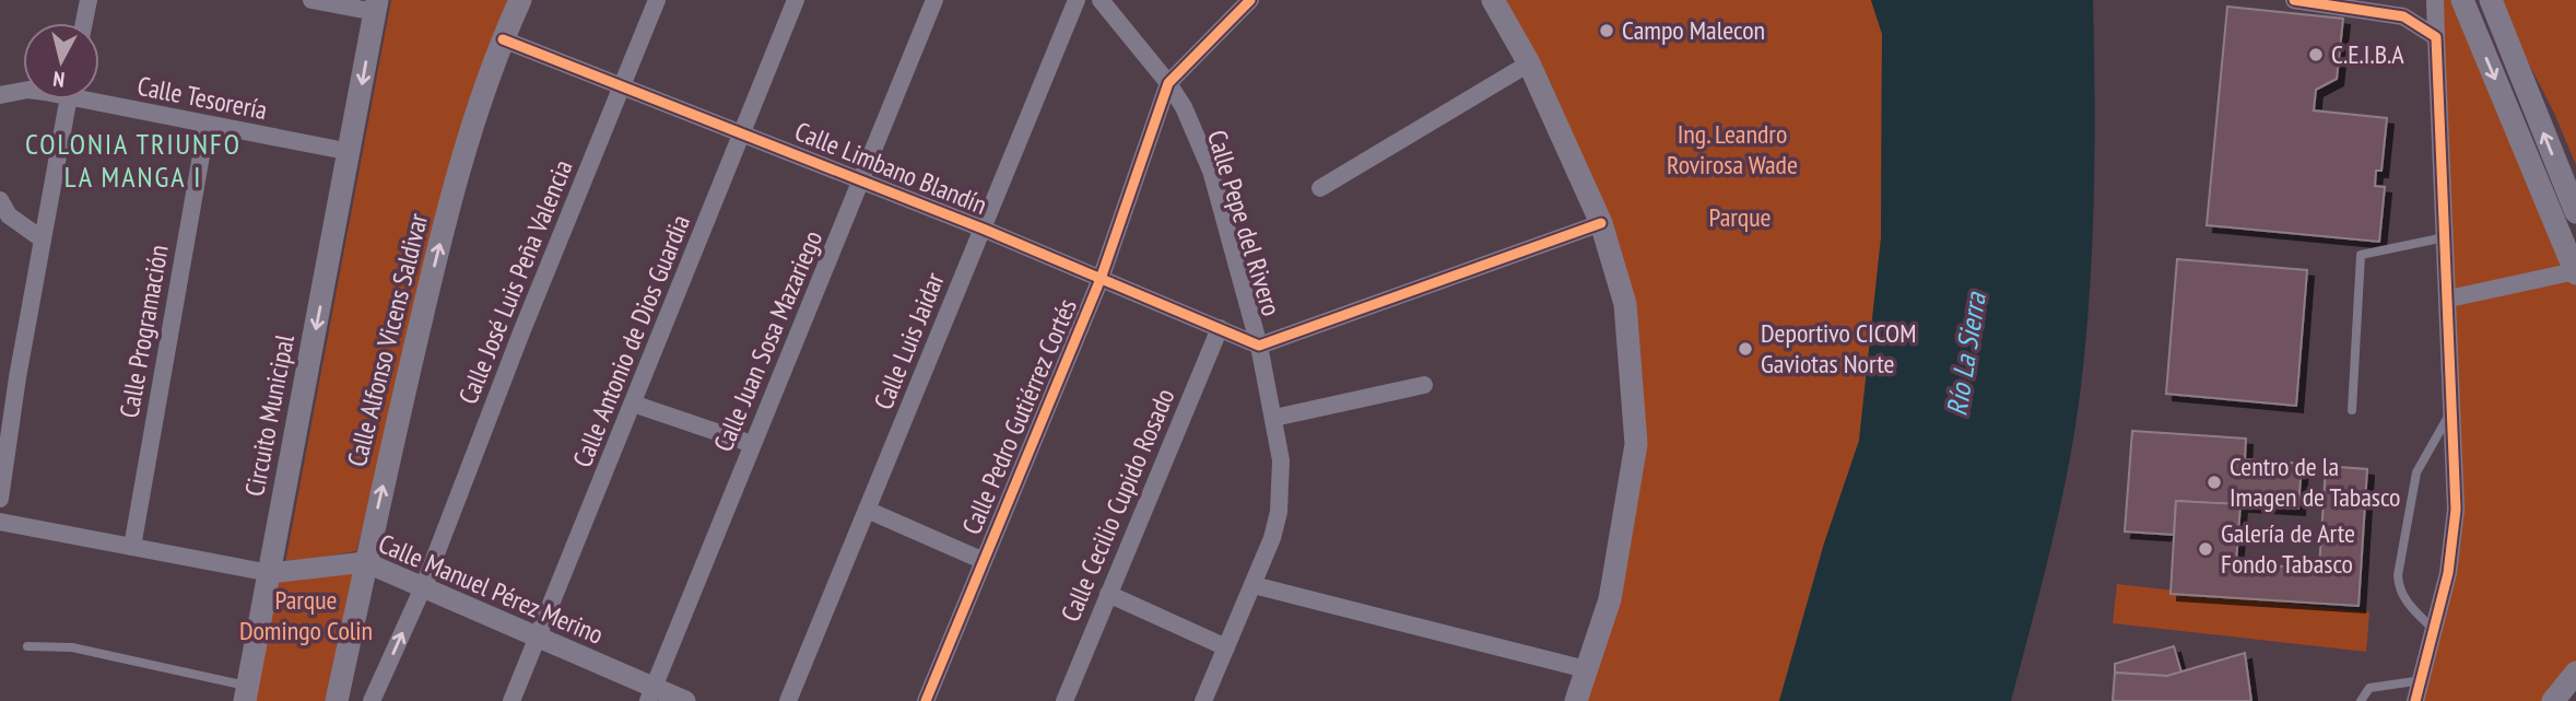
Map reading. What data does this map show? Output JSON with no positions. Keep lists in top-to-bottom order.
{
  "streets": {
    "main road": ["Calle Alfonso Vicens Saldivar", "Circuito Municipal"],
    "street": [
      "Calle Tesorería",
      "Calle Limbano Blandín",
      "Calle Pepe del Rivero",
      "Calle José Luis Peña Valencia",
      "Calle Programación",
      "Calle Antonio de Dios Guardia",
      "Calle Juan Sosa Mazariego",
      "Calle Luis Jaidar",
      "Calle Pedro Gutiérrez Cortés",
      "Calle Cecilio Cupido Rosado",
      "Calle Manuel Pérez Merino"
    ]
  },
  "crossings": [
    ["Calle Tesorería", "Calle Programación"],
    ["Calle Tesorería", "Circuito Municipal"],
    ["Calle Limbano Blandín", "Calle Pepe del Rivero"],
    ["Calle Limbano Blandín", "Calle José Luis Peña Valencia"],
    ["Calle Limbano Blandín", "Calle Alfonso Vicens Saldivar"],
    ["Calle Limbano Blandín", "Calle Antonio de Dios Guardia"],
    ["Calle Limbano Blandín", "Calle Juan Sosa Mazariego"],
    ["Calle Limbano Blandín", "Calle Luis Jaidar"],
    ["Calle Limbano Blandín", "Calle Pedro Gutiérrez Cortés"],
    ["Calle Limbano Blandín", "Calle Cecilio Cupido Rosado"],
    ["Calle Pepe del Rivero", "Calle Pedro Gutiérrez Cortés"],
    ["Calle José Luis Peña Valencia", "Calle Manuel Pérez Merino"],
    ["Calle Alfonso Vicens Saldivar", "Calle Manuel Pérez Merino"],
    ["Calle Antonio de Dios Guardia", "Calle Manuel Pérez Merino"],
    ["Calle Juan Sosa Mazariego", "Calle Manuel Pérez Merino"],
    ["Circuito Municipal", "Calle Manuel Pérez Merino"]
  ],
  "one_way": ["Calle Alfonso Vicens Saldivar", "Circuito Municipal"],
  "districts": ["COLONIA TRIUNFO LA MANGA I"],
  "water": ["Río La Sierra"],
  "parks": ["Ing. Leandro Rovirosa Wade", "Parque", "Parque Domingo Colin"],
  "places": [
    "Campo Malecon",
    "C.E.I.B.A",
    "Deportivo CICOM Gaviotas Norte",
    "Centro de la Imagen de Tabasco",
    "Galería de Arte Fondo Tabasco"
  ],
  "north": "bottom"
}
